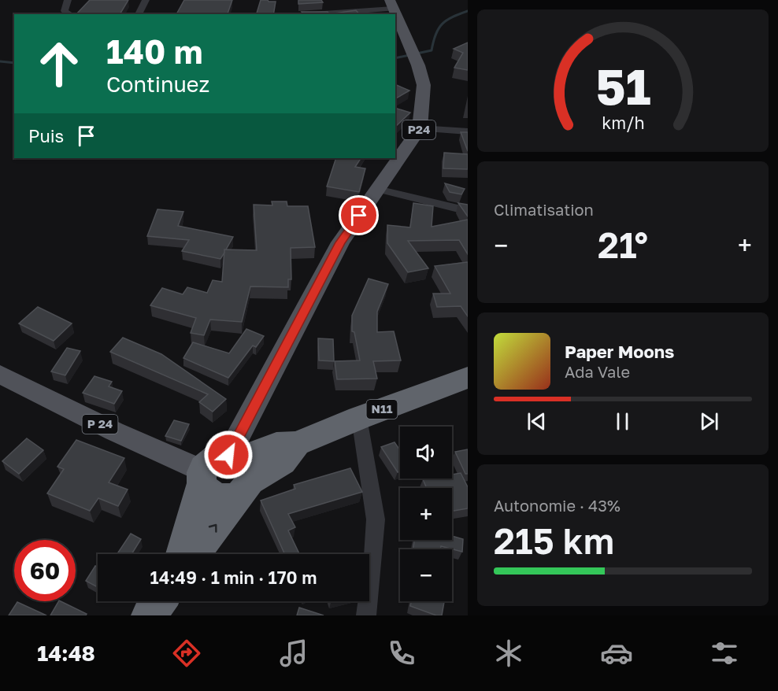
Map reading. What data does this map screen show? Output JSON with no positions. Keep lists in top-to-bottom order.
{
  "streets": {
    "highway": ["N11"],
    "main road": ["P24", "P 24"]
  },
  "crossings": [
    ["P24", "N11"],
    ["P24", "P 24"],
    ["N11", "P 24"]
  ],
  "page": {
    "turn": ["140 m", "Continuez"],
    "then": "Puis",
    "tile": [
      "Climatisation",
      ["Autonomie · 43%", "215 km"]
    ],
    "heat": ["−", "21°", "+"],
    "song": ["Paper Moons", "Ada Vale"],
    "map_buttons": ["+", "−"],
    "limit": "60",
    "trip": "14:49 · 1 min · 170 m",
    "tabs": "14:48",
    "gauge": ["51", "km/h"]
  }
}
